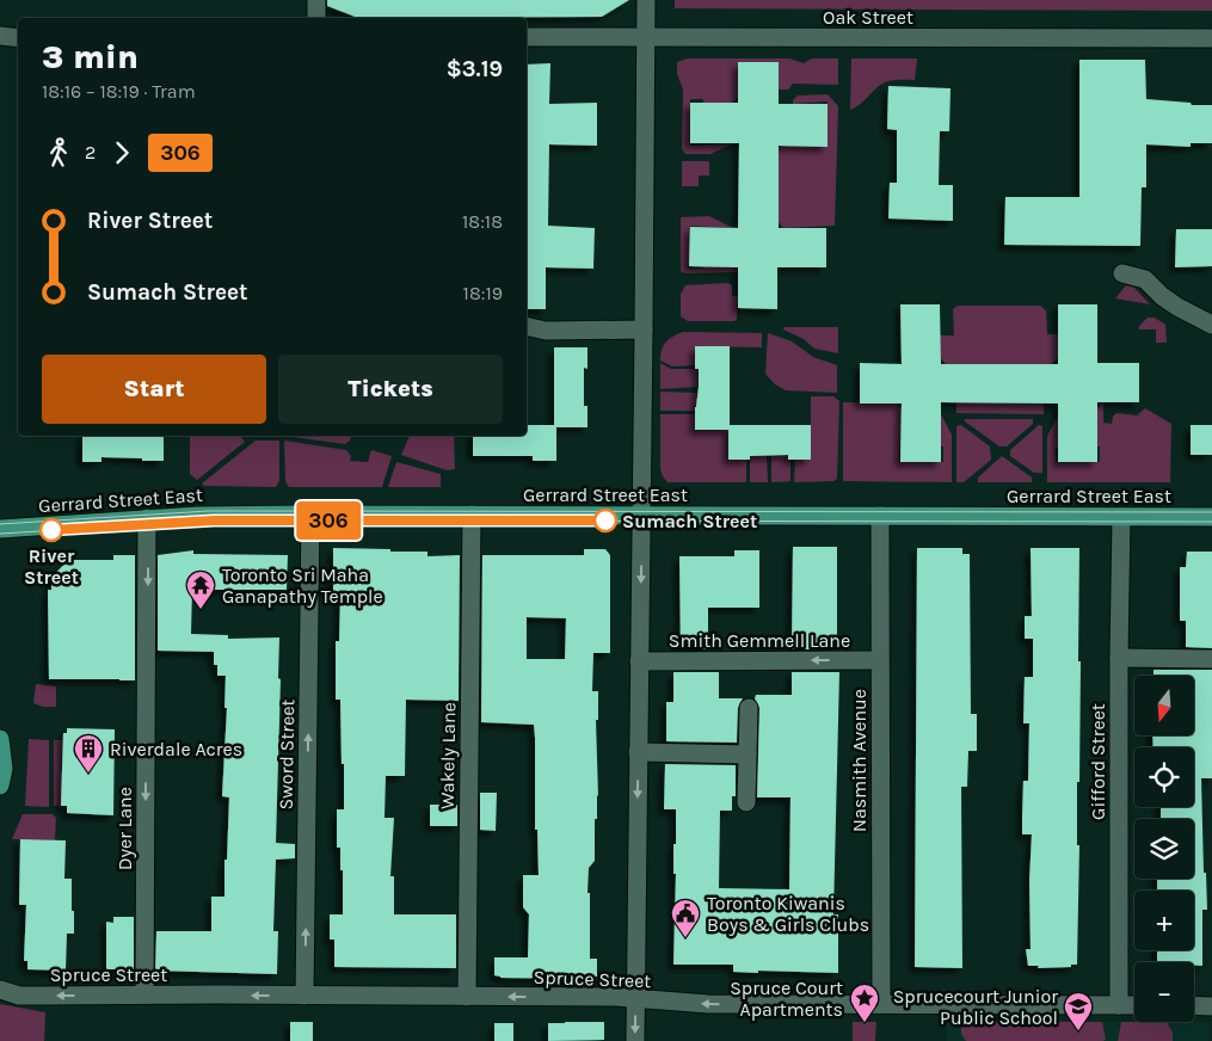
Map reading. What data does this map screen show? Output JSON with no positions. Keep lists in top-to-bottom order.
{
  "streets": {
    "main road": ["Gerrard Street East"],
    "street": [
      "Oak Street",
      "Smith Gemmell Lane",
      "Sword Street",
      "Wakely Lane",
      "Nasmith Avenue",
      "Gifford Street",
      "Dyer Lane",
      "Spruce Street"
    ]
  },
  "crossings": [
    ["Gerrard Street East", "Sword Street"],
    ["Gerrard Street East", "Wakely Lane"],
    ["Gerrard Street East", "Nasmith Avenue"],
    ["Gerrard Street East", "Gifford Street"],
    ["Gerrard Street East", "Dyer Lane"],
    ["Smith Gemmell Lane", "Nasmith Avenue"],
    ["Sword Street", "Spruce Street"],
    ["Wakely Lane", "Spruce Street"],
    ["Nasmith Avenue", "Spruce Street"],
    ["Gifford Street", "Spruce Street"],
    ["Dyer Lane", "Spruce Street"]
  ],
  "one_way": ["Sword Street", "Dyer Lane", "Spruce Street"],
  "places": {
    "other": ["Sumach Street", "River Street"],
    "temple": ["Toronto Sri Maha Ganapathy Temple"],
    "building": ["Riverdale Acres"],
    "public building": ["Toronto Kiwanis Boys & Girls Clubs"],
    "place": ["Spruce Court Apartments"],
    "school or university": ["Sprucecourt Junior Public School"]
  },
  "lines": ["tram line 306"],
  "north": "bottom",
  "page": {
    "on_map": "306",
    "heading": ["3 min", "18:16 – 18:19 · Tram", "$3.19"],
    "legs": ["2", "306"],
    "list": [
      {
        "name": "River Street",
        "value": "18:18"
      },
      {
        "name": "Sumach Street",
        "value": "18:19"
      }
    ],
    "buttons": ["Start", "Tickets"],
    "map_buttons": ["+", "−"]
  }
}
